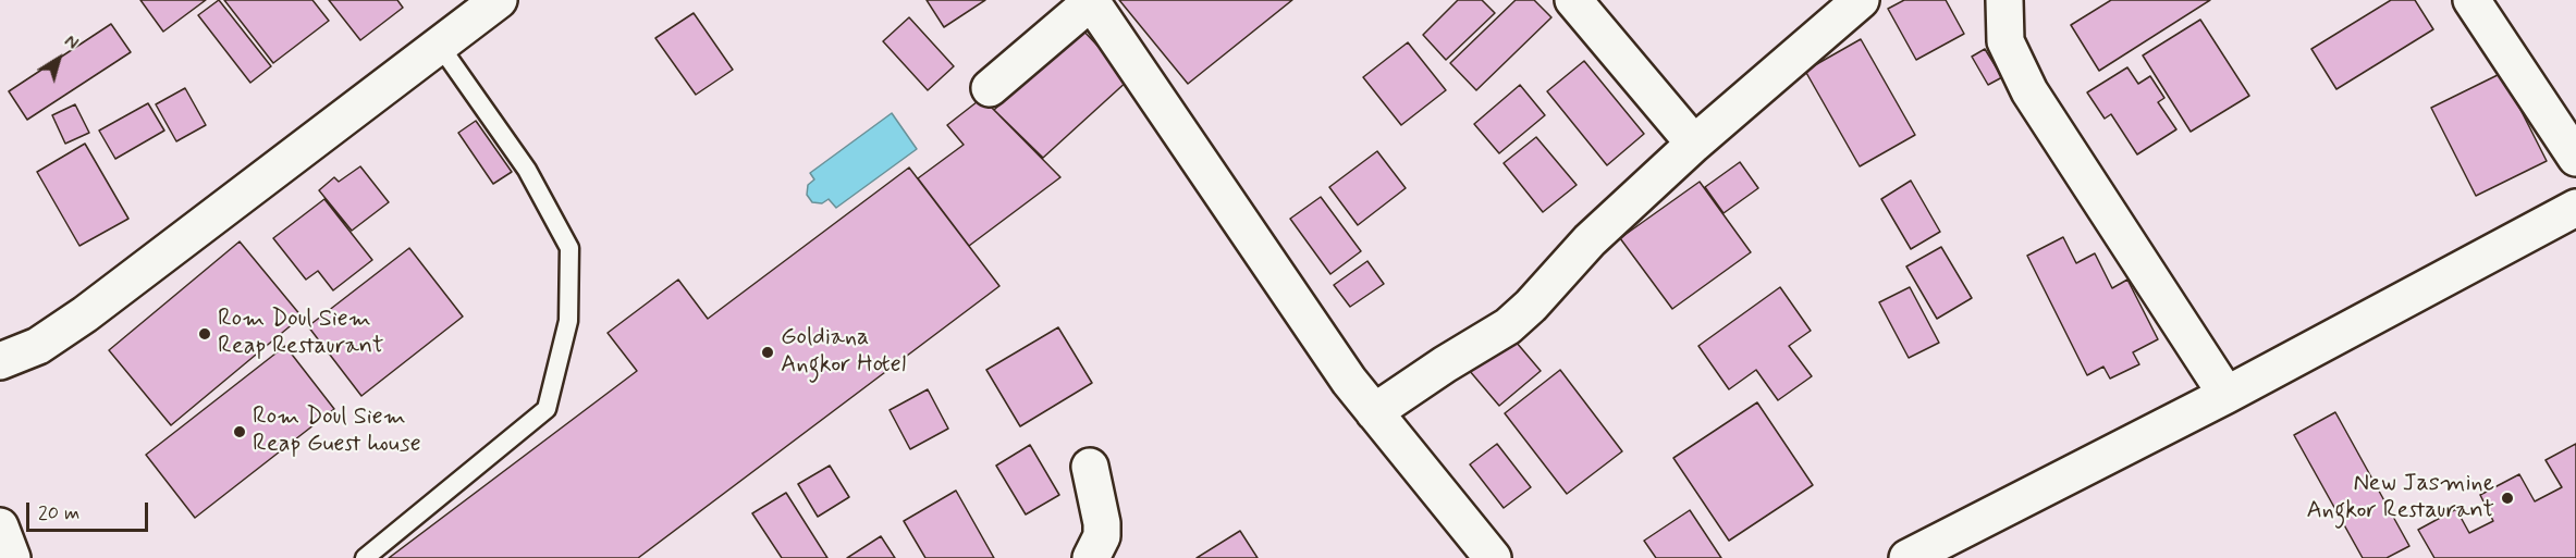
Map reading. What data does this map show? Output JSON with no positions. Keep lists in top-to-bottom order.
{
  "places": [
    "Rom Doul Siem Reap Restaurant",
    "Goldiana Angkor Hotel",
    "Rom Doul Siem Reap Guest house",
    "New Jasmine Angkor Restaurant"
  ],
  "scale_bar": "20 m",
  "north": "top right"
}
